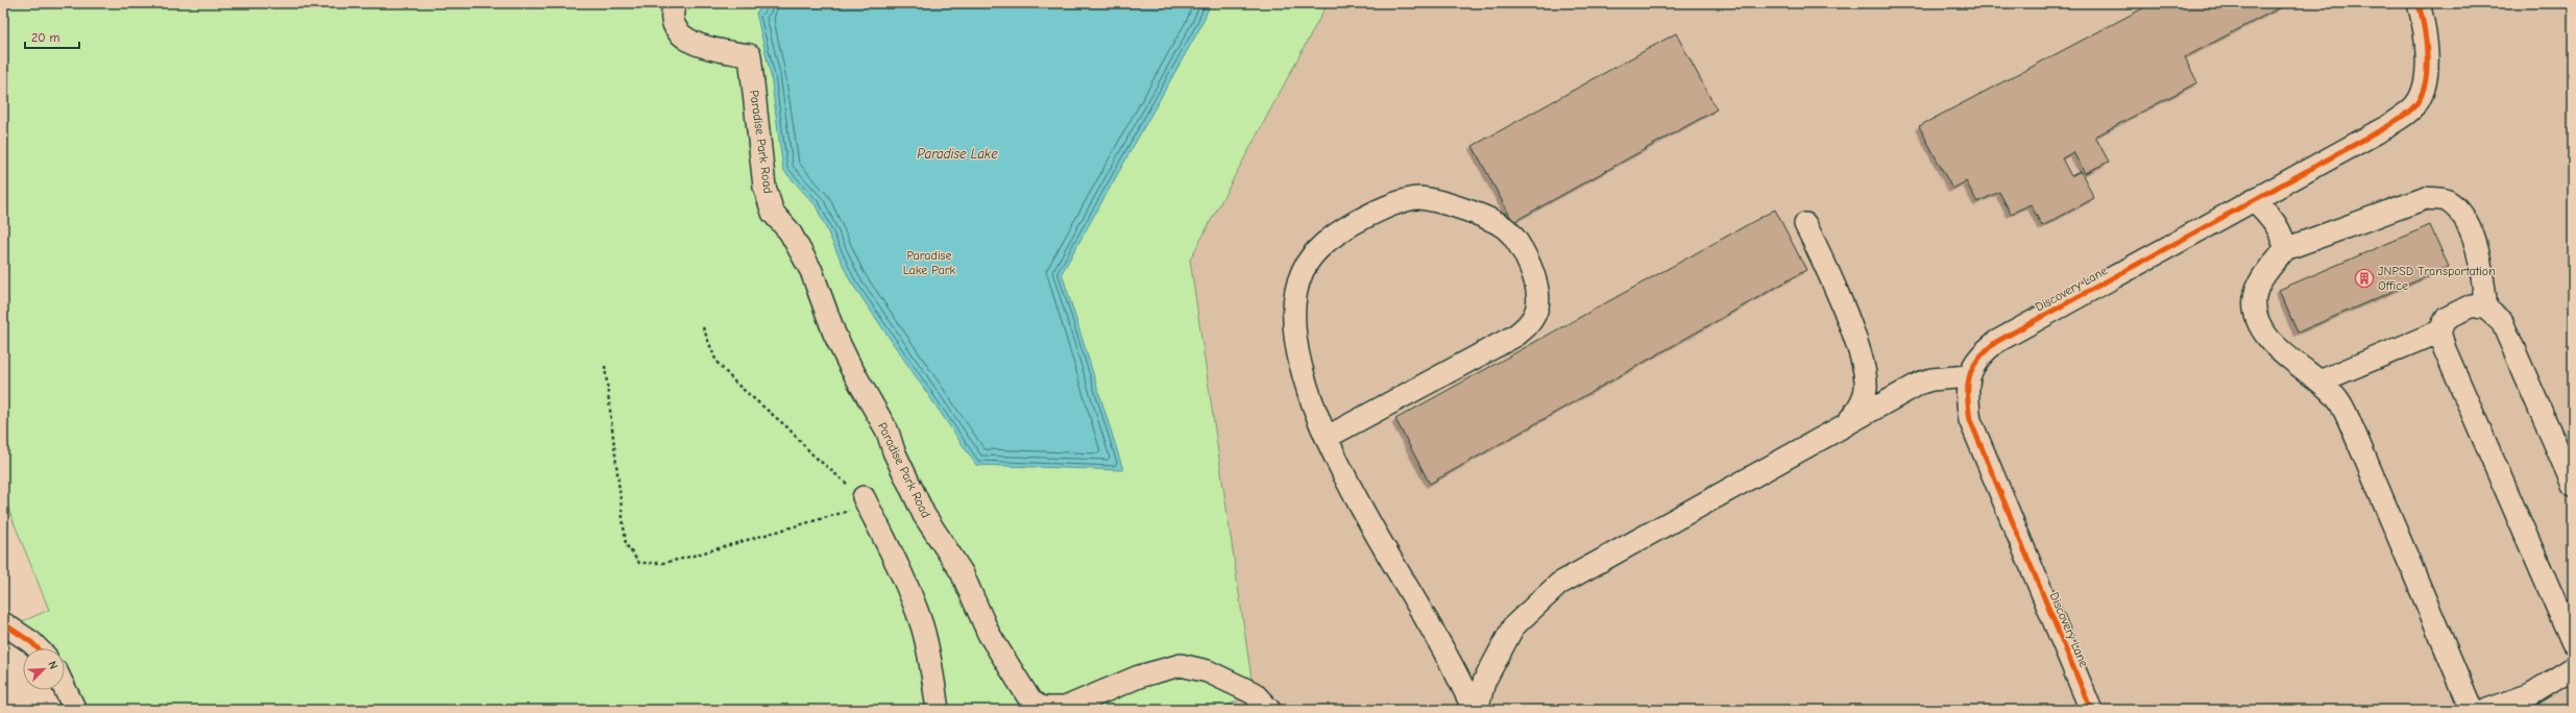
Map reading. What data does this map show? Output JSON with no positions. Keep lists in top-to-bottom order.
{
  "streets": {
    "street": ["Paradise Park Road", "Discovery Lane"]
  },
  "water": ["Paradise Lake"],
  "parks": ["Paradise Lake Park"],
  "places": {
    "building": ["JNPSD Transportation Office"]
  },
  "scale_bar": "20 m",
  "north": "top right"
}
